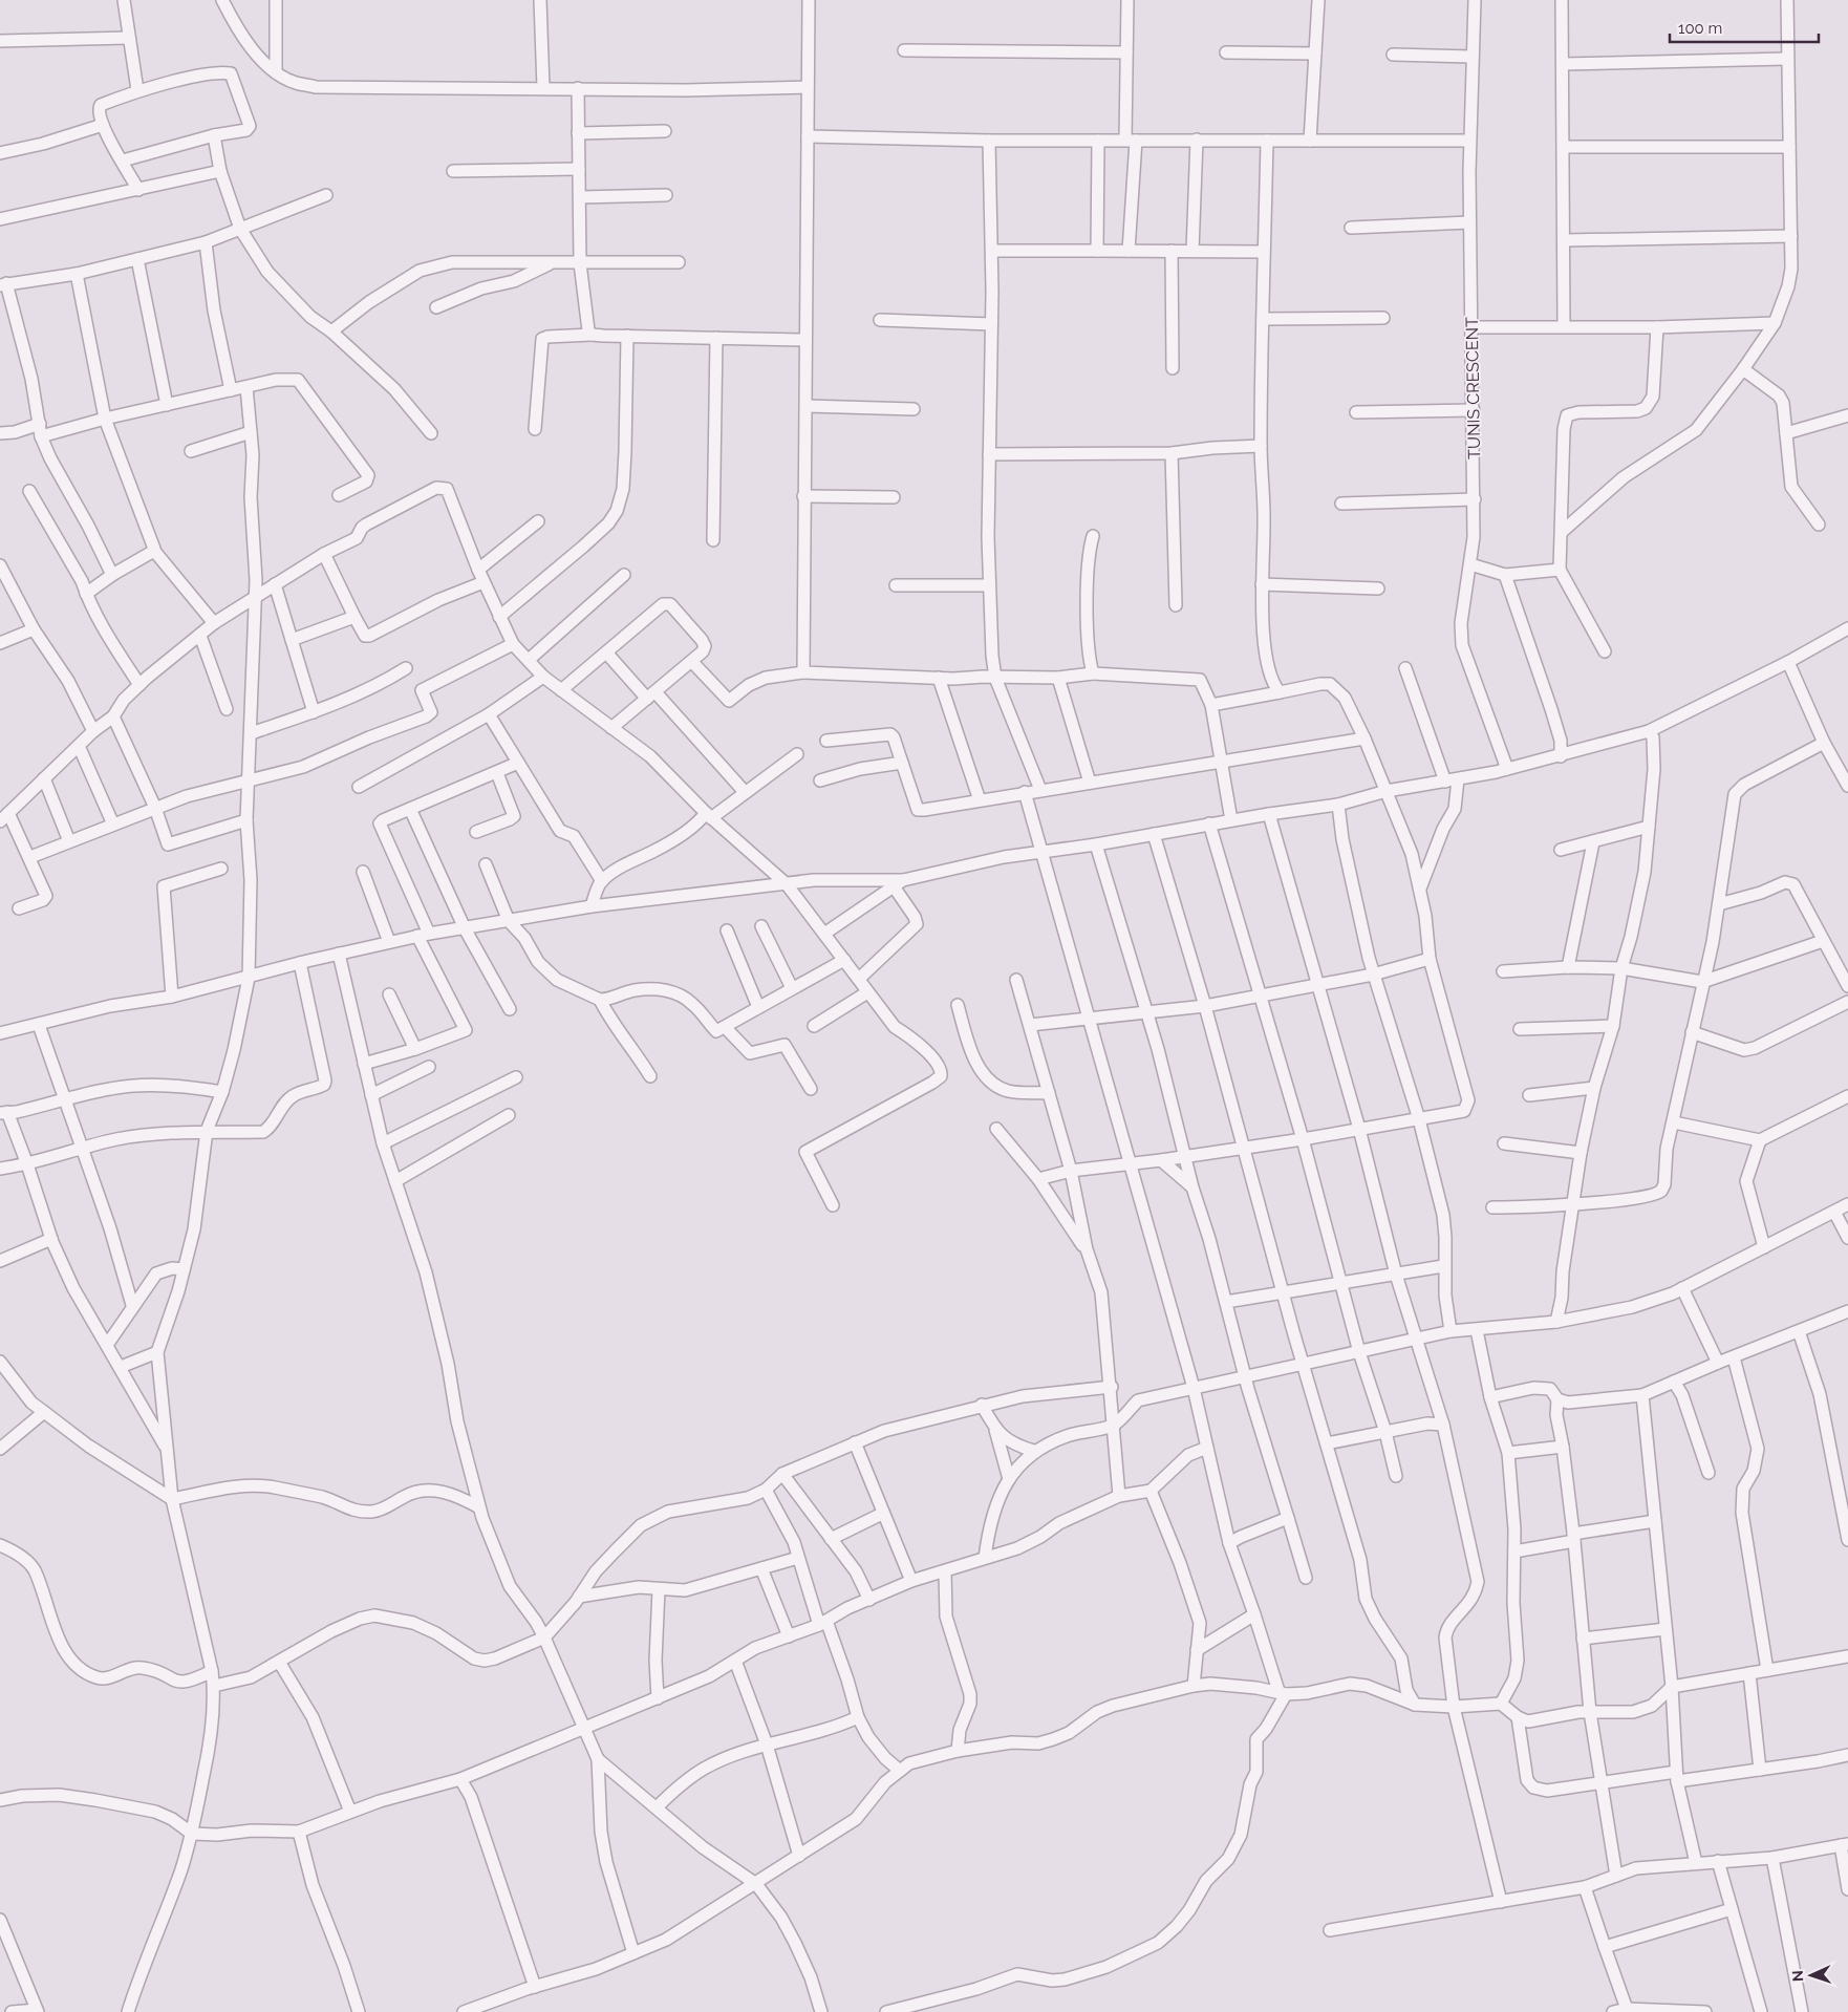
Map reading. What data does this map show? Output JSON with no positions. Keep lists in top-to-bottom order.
{
  "streets": {
    "street": ["TUNIS CRESCENT"]
  },
  "scale_bar": "100 m",
  "north": "left"
}
